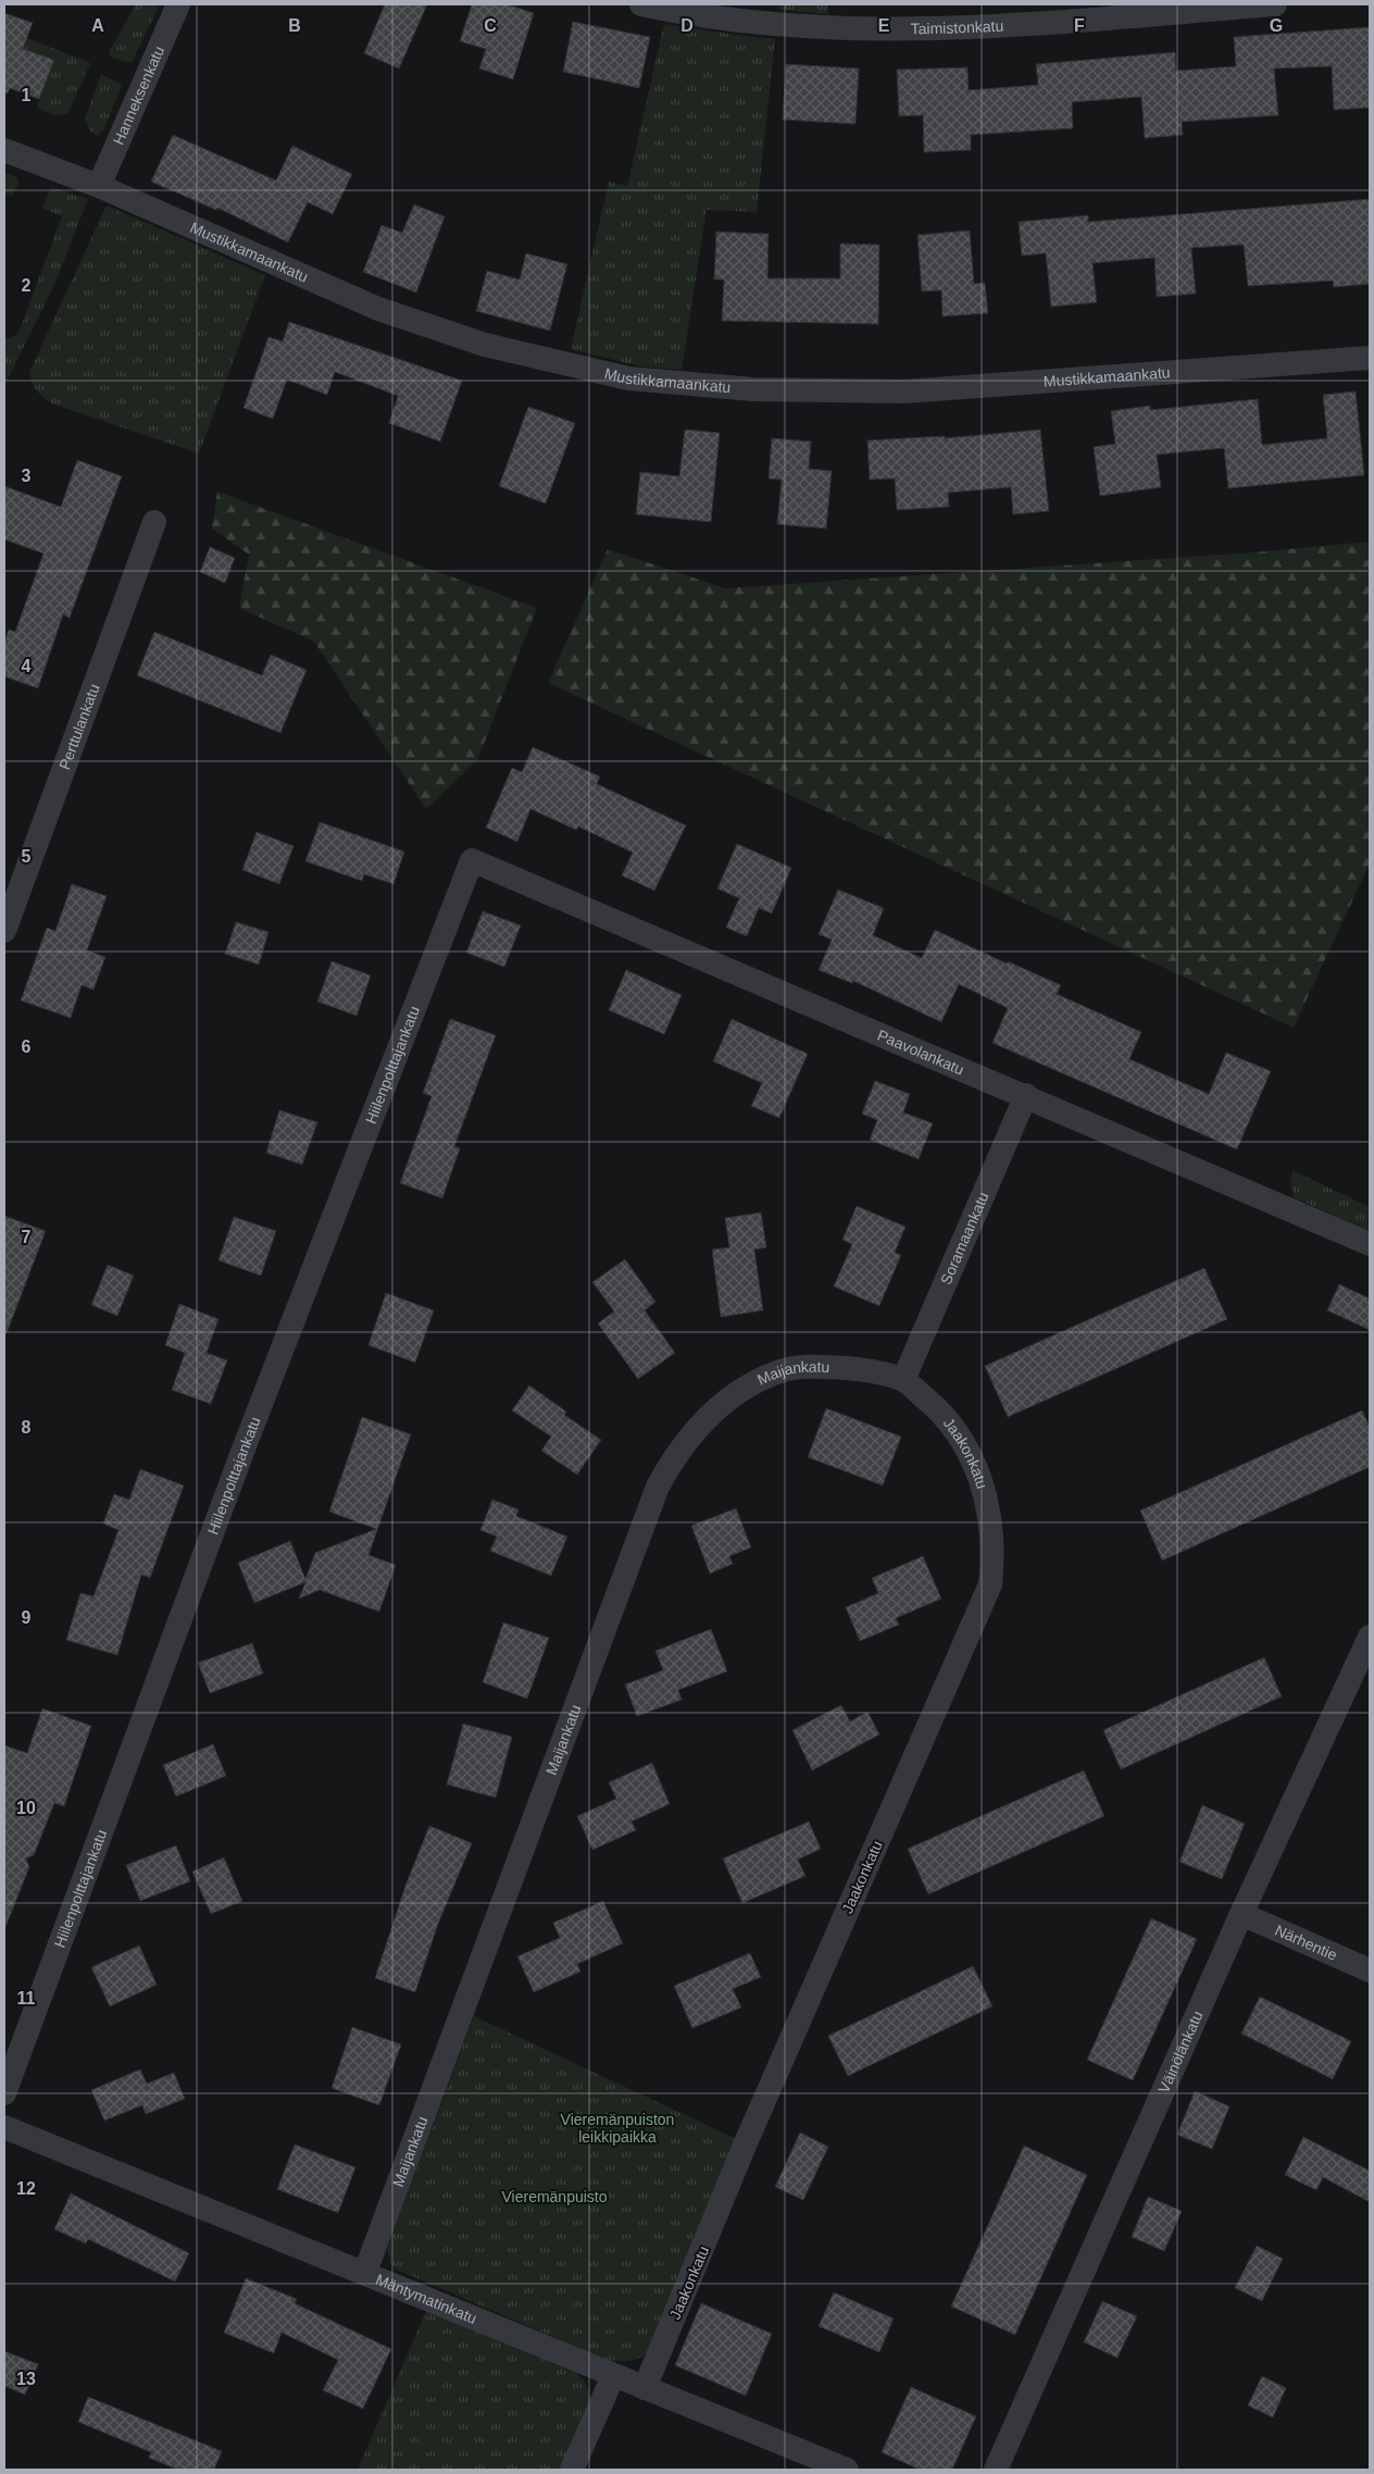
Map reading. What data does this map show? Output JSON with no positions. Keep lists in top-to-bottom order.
{
  "streets": {
    "street": [
      "Taimistonkatu",
      "Hanneksenkatu",
      "Mustikkamaankatu",
      "Perttulankatu",
      "Paavolankatu",
      "Hiilenpolttajankatu",
      "Soramaankatu",
      "Maijankatu",
      "Jaakonkatu",
      "Närhentie",
      "Väinölänkatu",
      "Mäntymatinkatu"
    ]
  },
  "crossings": [
    ["Hanneksenkatu", "Mustikkamaankatu"],
    ["Paavolankatu", "Hiilenpolttajankatu"],
    ["Paavolankatu", "Soramaankatu"],
    ["Soramaankatu", "Maijankatu"],
    ["Soramaankatu", "Jaakonkatu"],
    ["Maijankatu", "Jaakonkatu"],
    ["Maijankatu", "Mäntymatinkatu"],
    ["Jaakonkatu", "Mäntymatinkatu"],
    ["Närhentie", "Väinölänkatu"]
  ],
  "parks": ["Vieremänpuiston leikkipaikka", "Vieremänpuisto"],
  "grid": {
    "columns": [
      "A",
      "B",
      "C",
      "D",
      "E",
      "F",
      "G"
    ],
    "rows": [
      "1",
      "2",
      "3",
      "4",
      "5",
      "6",
      "7",
      "8",
      "9",
      "10",
      "11",
      "12",
      "13"
    ]
  }
}
